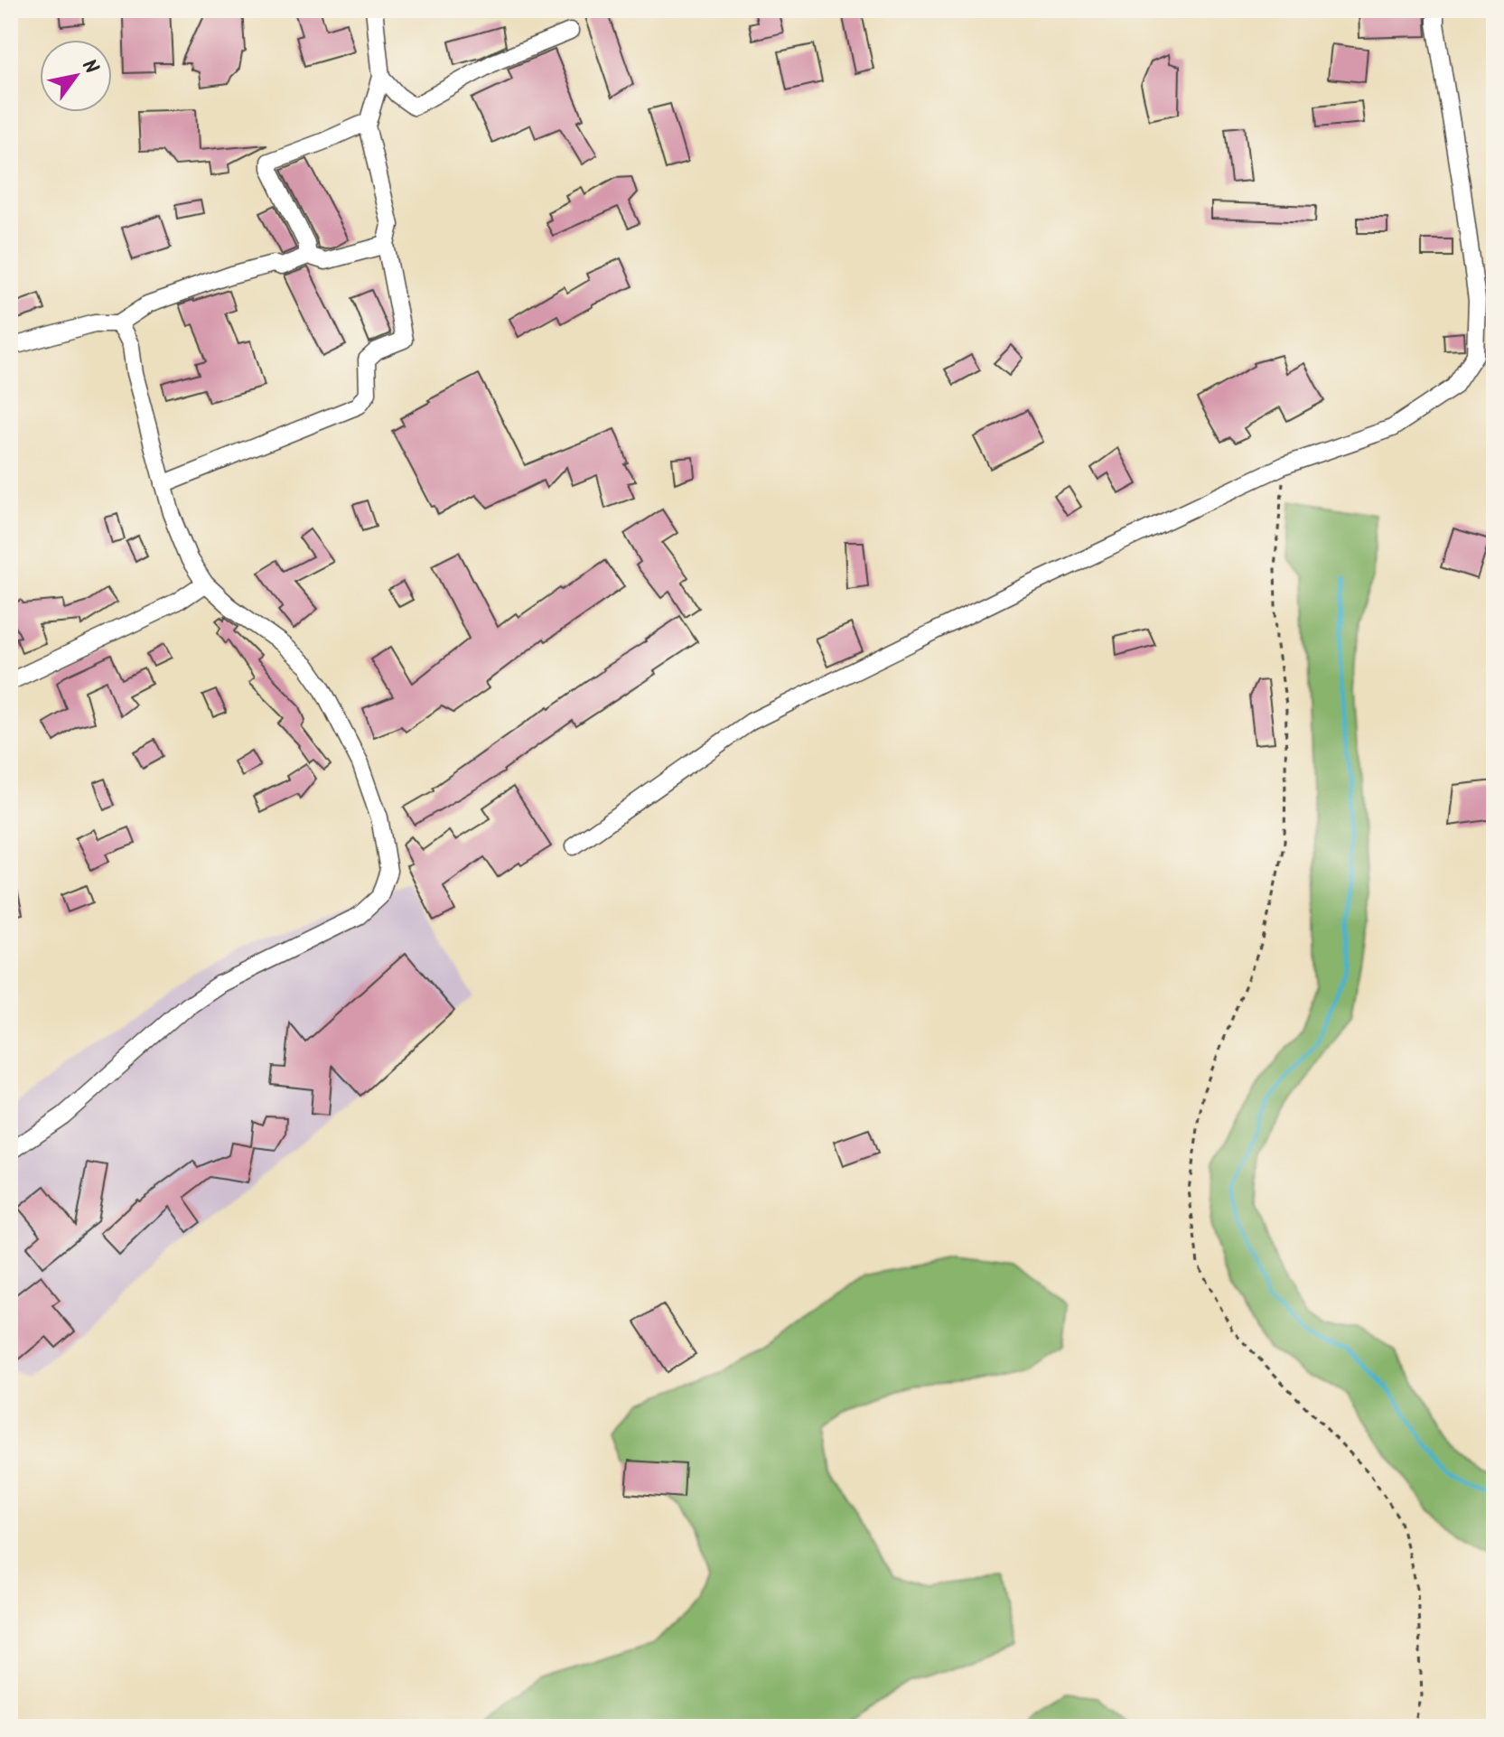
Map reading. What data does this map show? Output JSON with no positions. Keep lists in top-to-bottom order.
{
  "north": "top right"
}
